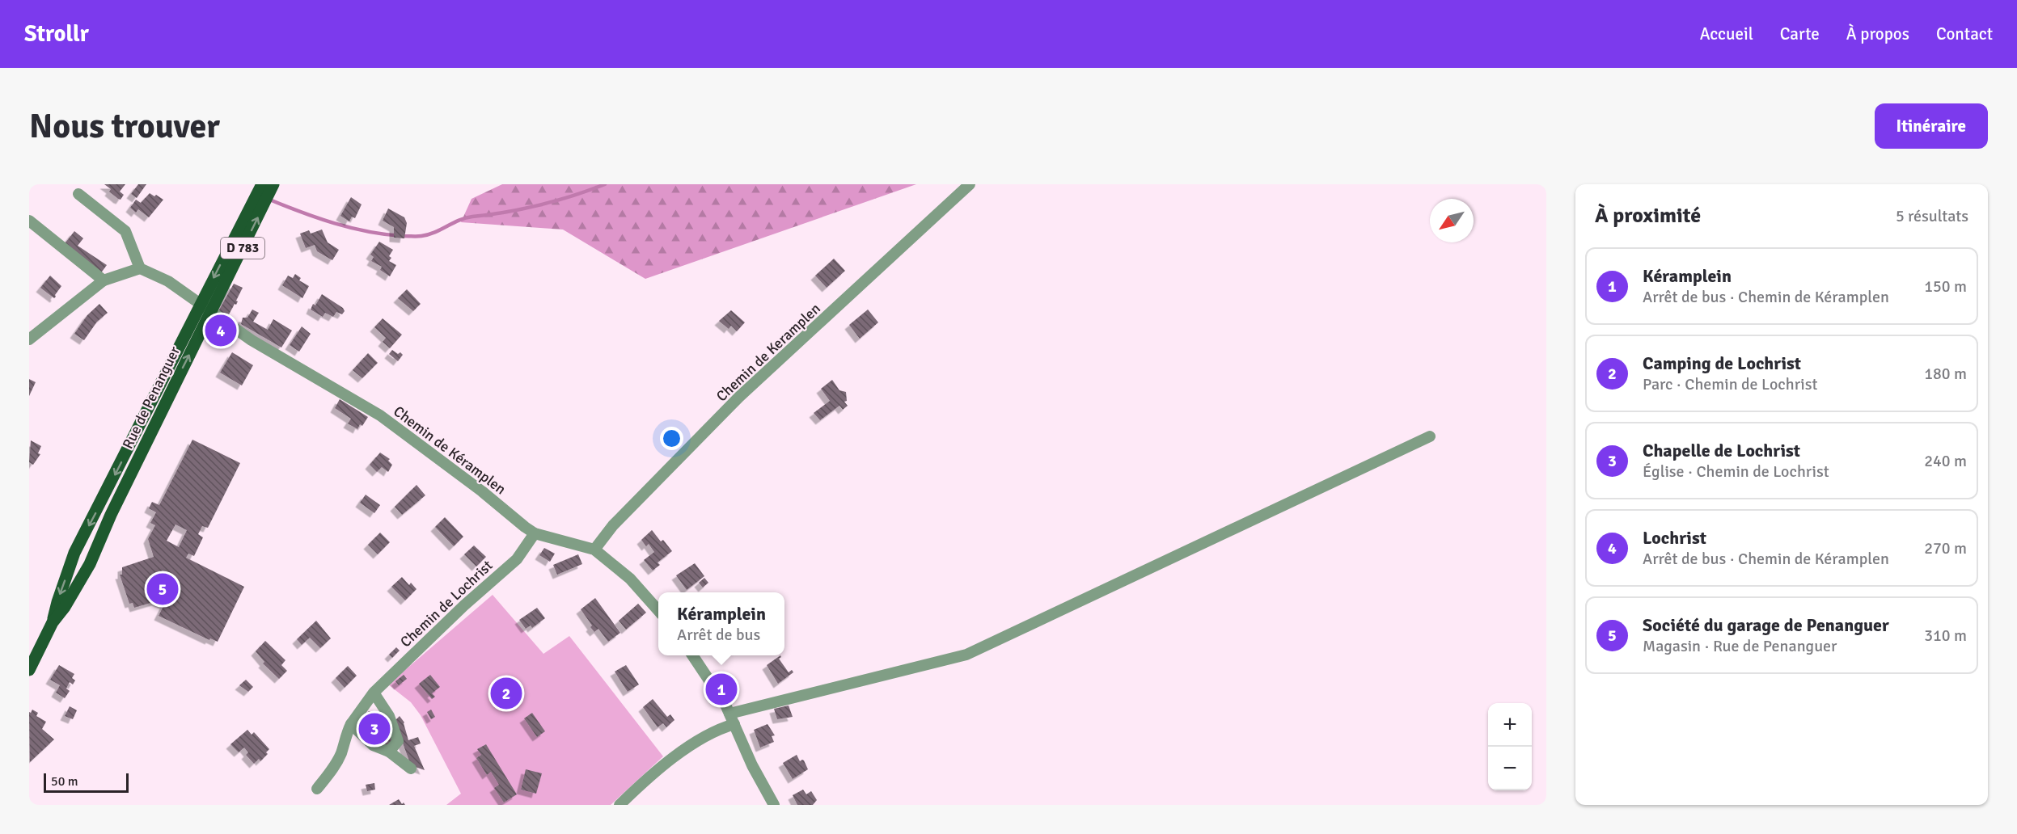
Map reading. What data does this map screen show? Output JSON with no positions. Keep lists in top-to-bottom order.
{
  "streets": {
    "main road": ["D 783", "Rue de Penanguer"],
    "street": ["Chemin de Keramplen", "Chemin de Kéramplen", "Chemin de Lochrist"]
  },
  "crossings": [
    ["Chemin de Keramplen", "Chemin de Kéramplen"],
    ["Rue de Penanguer", "Chemin de Kéramplen"],
    ["Chemin de Kéramplen", "Chemin de Lochrist"]
  ],
  "scale_bar": "50 m",
  "north": "bottom left",
  "page": {
    "header": "Strollr",
    "nav": [
      "Accueil",
      "Carte",
      "À propos",
      "Contact"
    ],
    "buttons": "Itinéraire",
    "title": "Nous trouver",
    "heading": ["À proximité", "5 résultats"],
    "list": [
      {
        "mark": "1",
        "name": "Kéramplein",
        "note": "Arrêt de bus · Chemin de Kéramplen",
        "value": "150 m"
      },
      {
        "mark": "2",
        "name": "Camping de Lochrist",
        "note": "Parc · Chemin de Lochrist",
        "value": "180 m"
      },
      {
        "mark": "3",
        "name": "Chapelle de Lochrist",
        "note": "Église · Chemin de Lochrist",
        "value": "240 m"
      },
      {
        "mark": "4",
        "name": "Lochrist",
        "note": "Arrêt de bus · Chemin de Kéramplen",
        "value": "270 m"
      },
      {
        "mark": "5",
        "name": "Société du garage de Penanguer",
        "note": "Magasin · Rue de Penanguer",
        "value": "310 m"
      }
    ],
    "pins": [
      "4",
      "5",
      "1",
      "2",
      "3"
    ],
    "popup": ["Kéramplein", "Arrêt de bus"],
    "map_buttons": ["+", "−"],
    "scale": "50 m"
  }
}
